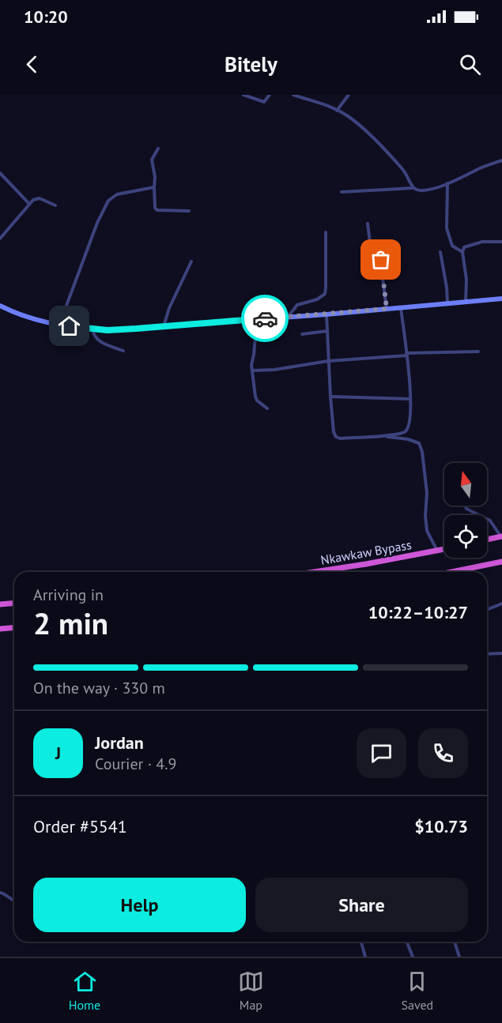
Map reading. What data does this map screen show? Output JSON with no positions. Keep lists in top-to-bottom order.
{
  "streets": {
    "highway": ["Nkawkaw Bypass"]
  },
  "north": "top",
  "page": {
    "status": "10:20",
    "header": "Bitely",
    "heading": ["2 min", "Arriving in", "10:22–10:27"],
    "panel": [
      "Jordan",
      "Courier · 4.9",
      "Order #5541",
      "$10.73"
    ],
    "bar": "On the way · 330 m",
    "round": "J",
    "buttons": ["Help", "Share"],
    "tabs": ["Home", "Map", "Saved"]
  }
}
